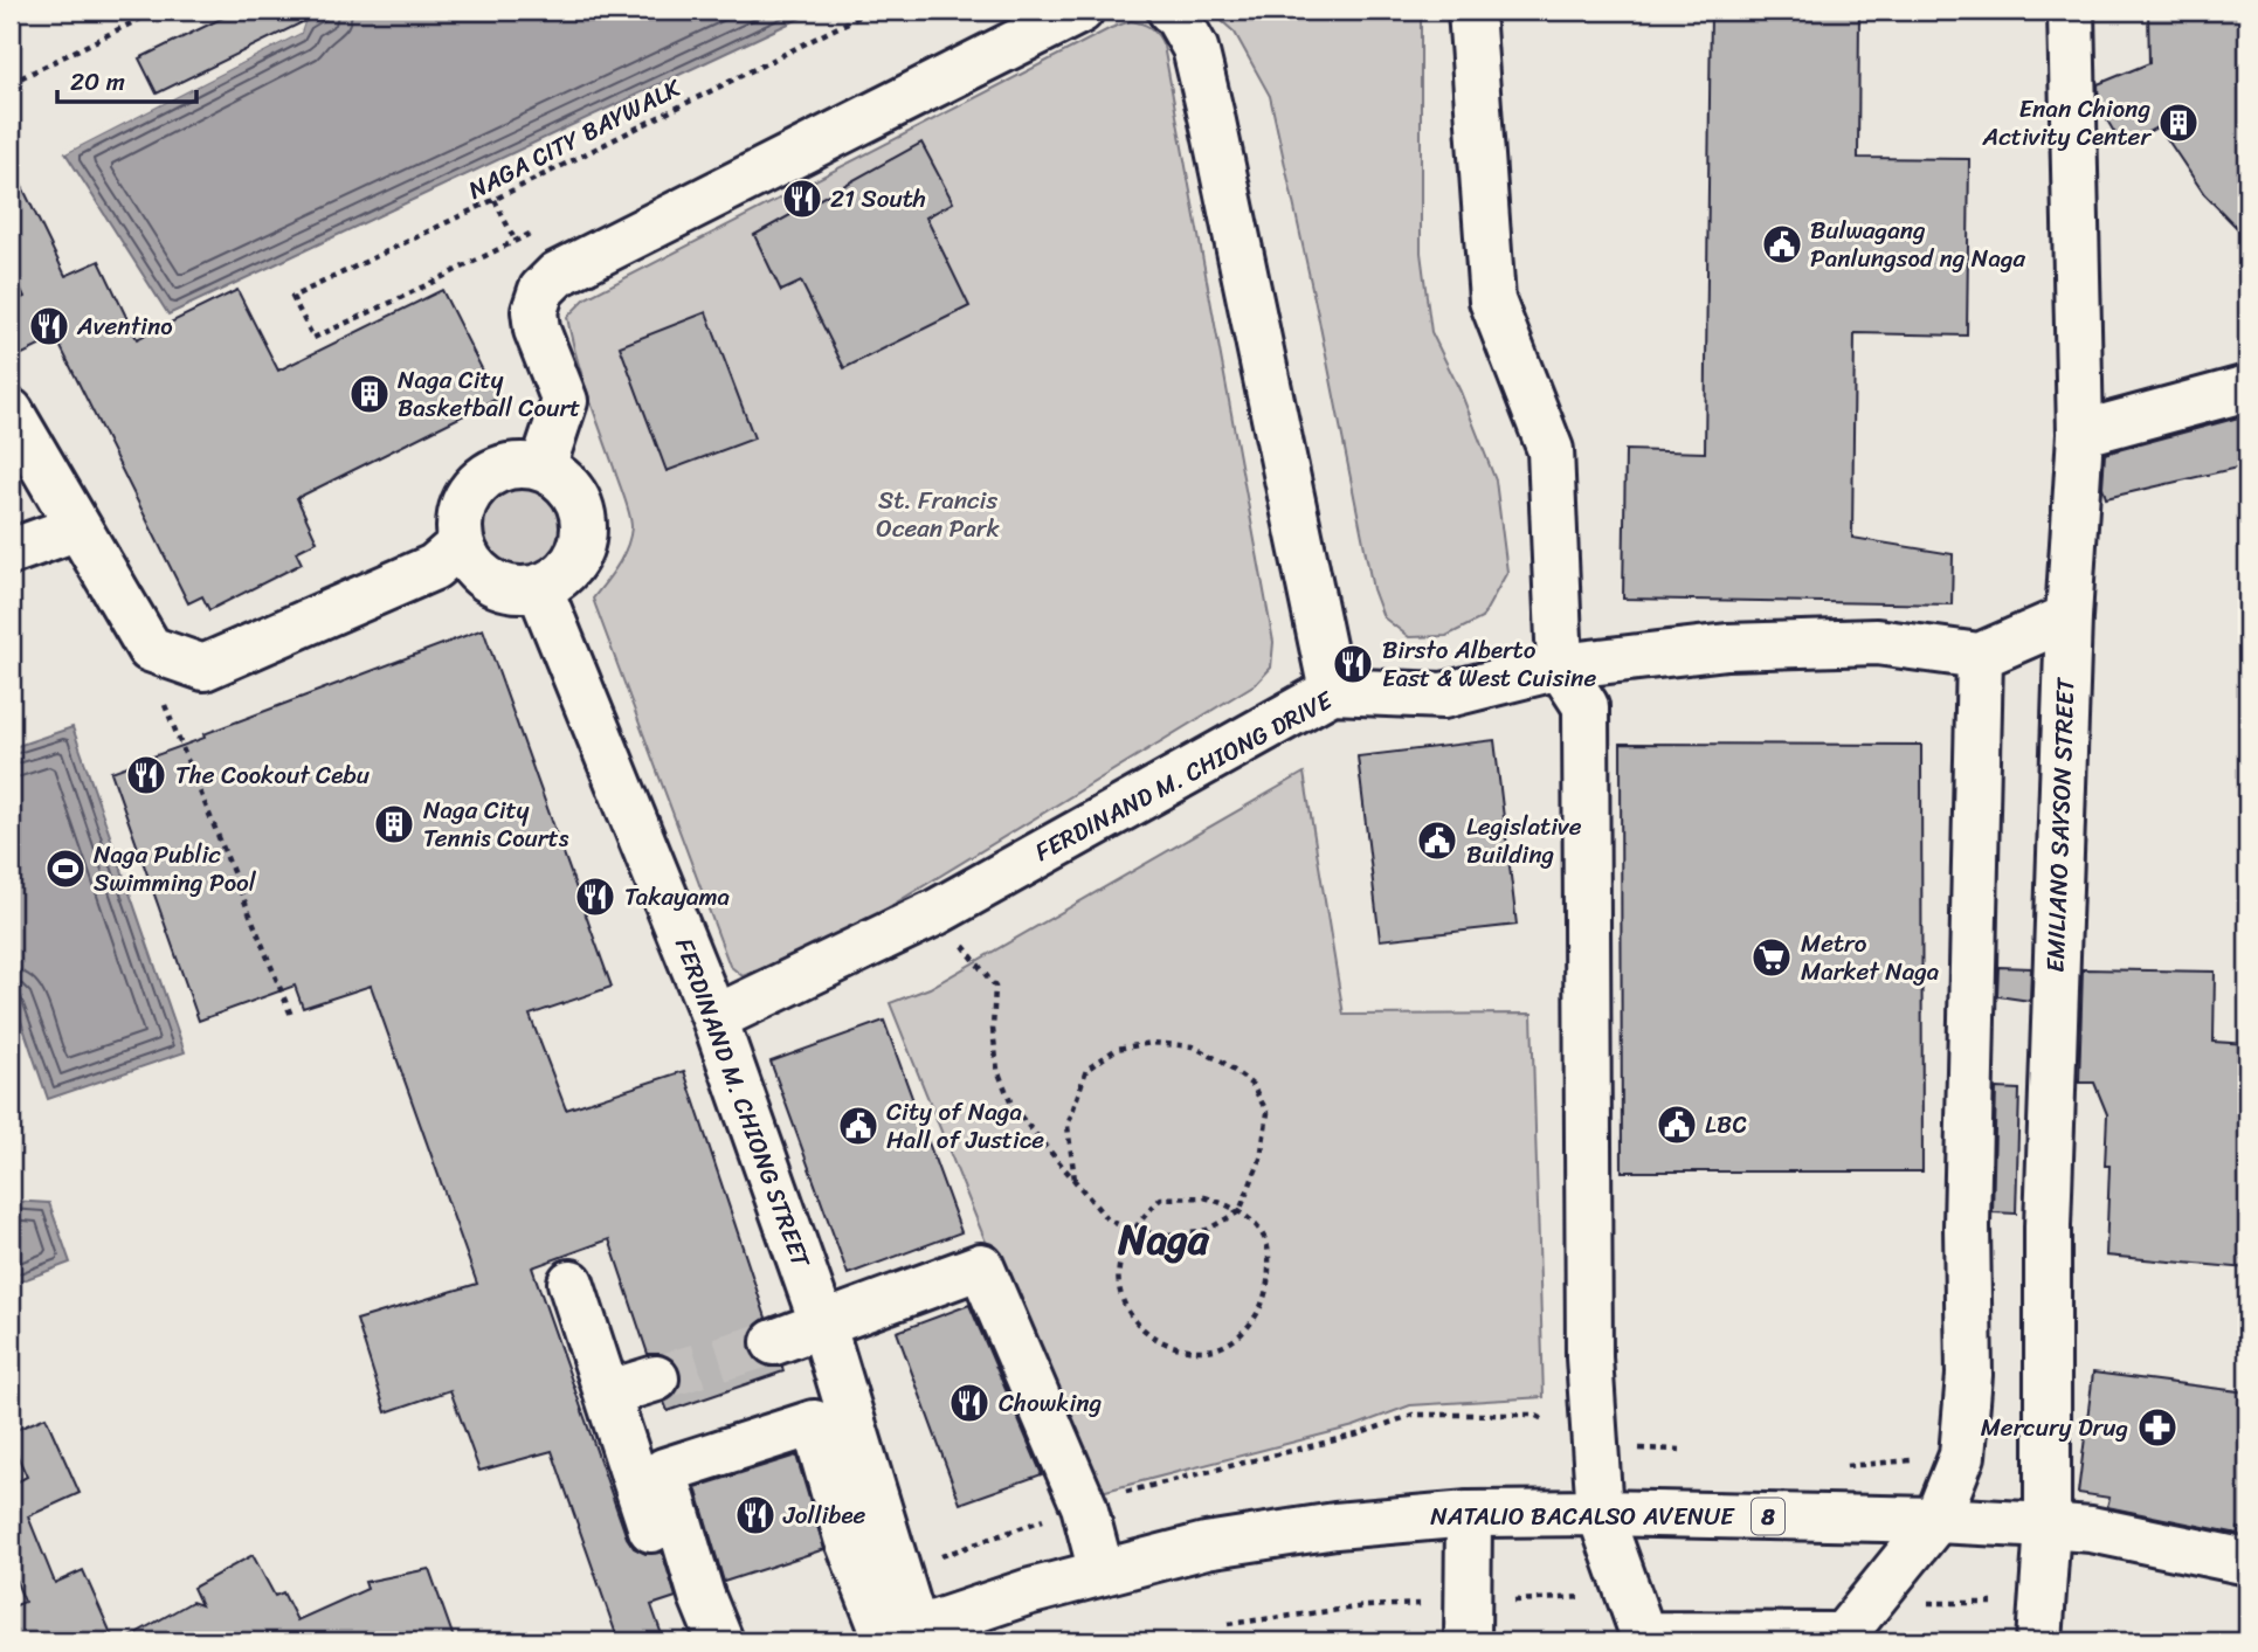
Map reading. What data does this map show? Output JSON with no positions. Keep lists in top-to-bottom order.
{
  "streets": {
    "main road": [
      "FERDINAND M. CHIONG DRIVE",
      "EMILIANO SAYSON STREET",
      "FERDINAND M. CHIONG STREET",
      "NATALIO BACALSO AVENUE",
      "8"
    ],
    "path": ["NAGA CITY BAYWALK"]
  },
  "crossings": [
    ["FERDINAND M. CHIONG DRIVE", "FERDINAND M. CHIONG STREET"],
    ["EMILIANO SAYSON STREET", "NATALIO BACALSO AVENUE"],
    ["FERDINAND M. CHIONG STREET", "NATALIO BACALSO AVENUE"]
  ],
  "districts": ["Naga"],
  "parks": ["St. Francis Ocean Park"],
  "places": {
    "building": ["Enan Chiong Activity Center", "Naga City Basketball Court", "Naga City Tennis Courts"],
    "restaurant": [
      "21 South",
      "Aventino",
      "Birsto Alberto East & West Cuisine",
      "The Cookout Cebu",
      "Takayama",
      "Chowking",
      "Jollibee"
    ],
    "public building": [
      "Bulwagang Panlungsod ng Naga",
      "Legislative Building",
      "LBC",
      "City of Naga Hall of Justice"
    ],
    "sports": ["Naga Public Swimming Pool"],
    "supermarket": ["Metro Market Naga"],
    "pharmacy": ["Mercury Drug"]
  },
  "scale_bar": "20 m"
}
